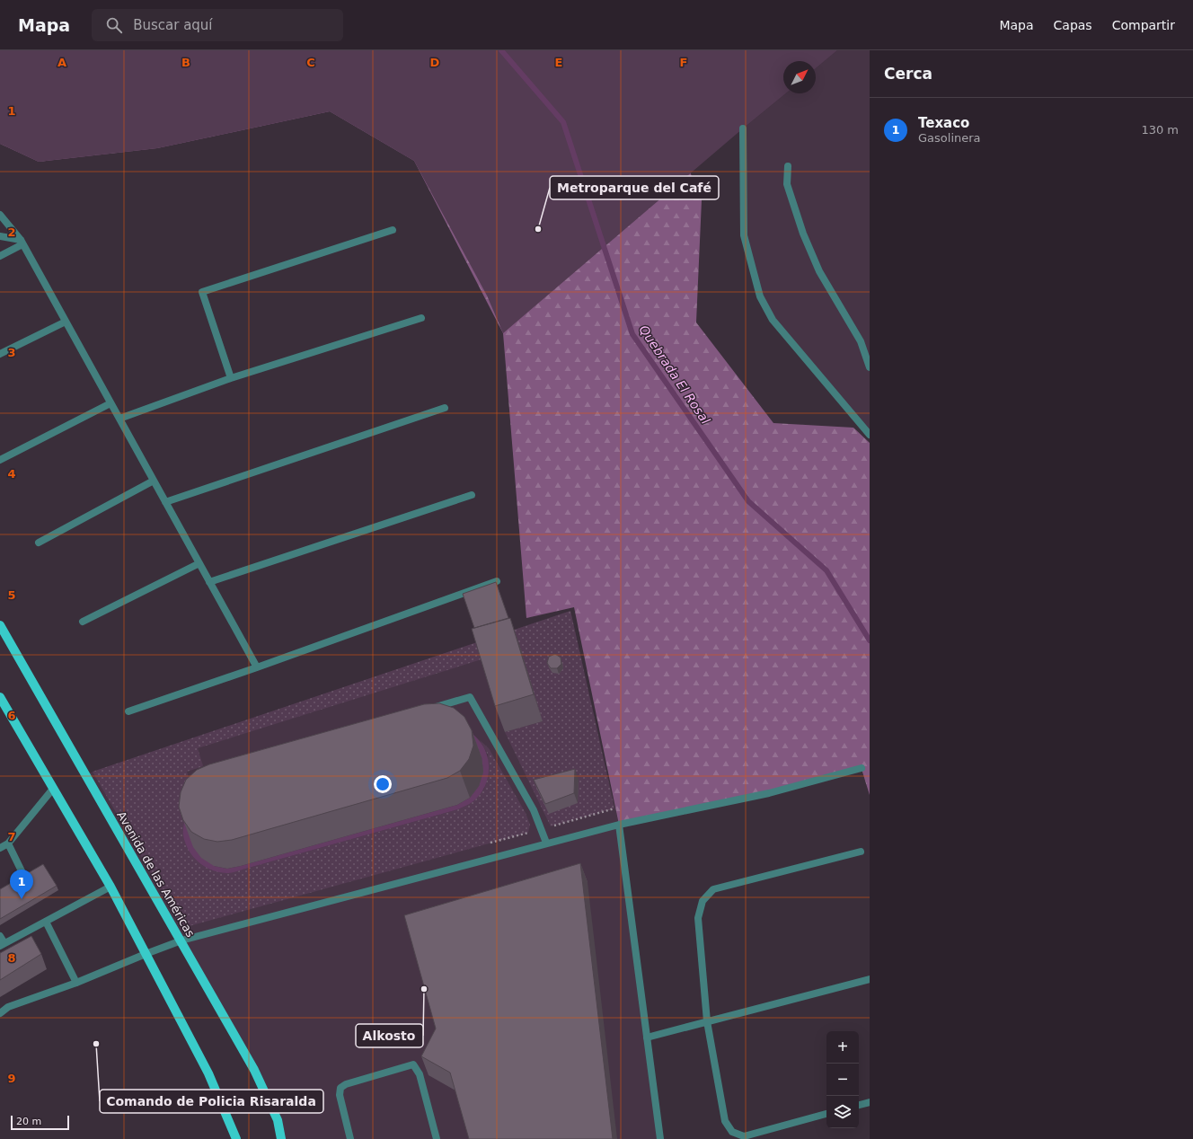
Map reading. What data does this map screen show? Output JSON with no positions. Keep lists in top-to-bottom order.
{
  "streets": {
    "main road": ["Avenida de las Américas"]
  },
  "water": ["Quebrada El Rosal"],
  "places": ["Metroparque del Café", "Alkosto", "Comando de Policia Risaralda"],
  "scale_bar": "20 m",
  "north": "top right",
  "page": {
    "header": "Mapa",
    "search": "Buscar aquí",
    "nav": ["Mapa", "Capas", "Compartir"],
    "heading": "Cerca",
    "list": [
      {
        "mark": "1",
        "name": "Texaco",
        "note": "Gasolinera",
        "value": "130 m"
      }
    ],
    "pins": "1",
    "map_buttons": ["+", "−"],
    "scale": "20 m"
  },
  "grid": {
    "columns": [
      "A",
      "B",
      "C",
      "D",
      "E",
      "F"
    ],
    "rows": [
      "1",
      "2",
      "3",
      "4",
      "5",
      "6",
      "7",
      "8",
      "9"
    ]
  }
}
